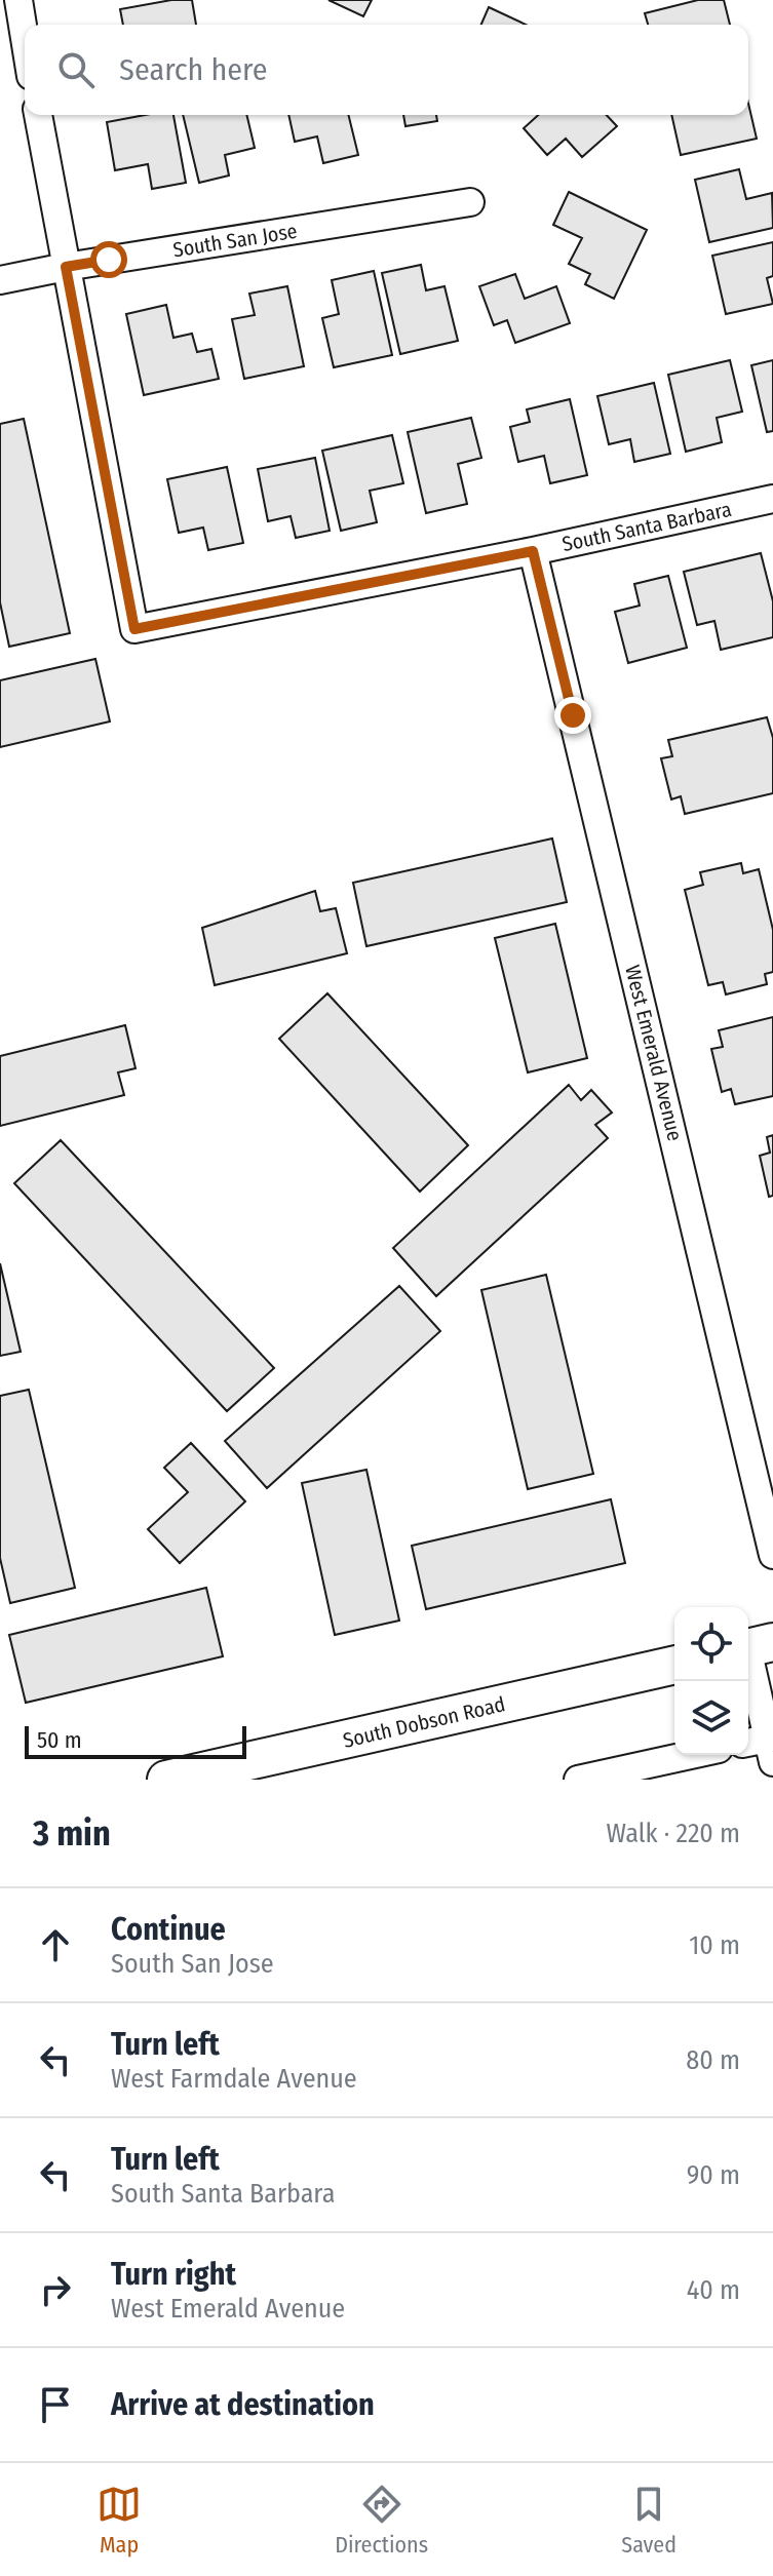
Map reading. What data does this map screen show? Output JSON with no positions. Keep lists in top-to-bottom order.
{
  "streets": {
    "main road": ["South Dobson Road"],
    "street": ["South San Jose", "South Santa Barbara", "West Emerald Avenue"]
  },
  "crossings": [
    ["South San Jose", "South Santa Barbara"],
    ["South Santa Barbara", "West Emerald Avenue"]
  ],
  "scale_bar": "50 m",
  "page": {
    "search": "Search here",
    "scale": "50 m",
    "heading": ["3 min", "Walk · 220 m"],
    "list": [
      ["Continue", "South San Jose", "10 m"],
      ["Turn left", "West Farmdale Avenue", "80 m"],
      ["Turn left", "South Santa Barbara", "90 m"],
      ["Turn right", "West Emerald Avenue", "40 m"],
      "Arrive at destination"
    ],
    "nav": ["Map", "Directions", "Saved"]
  }
}
